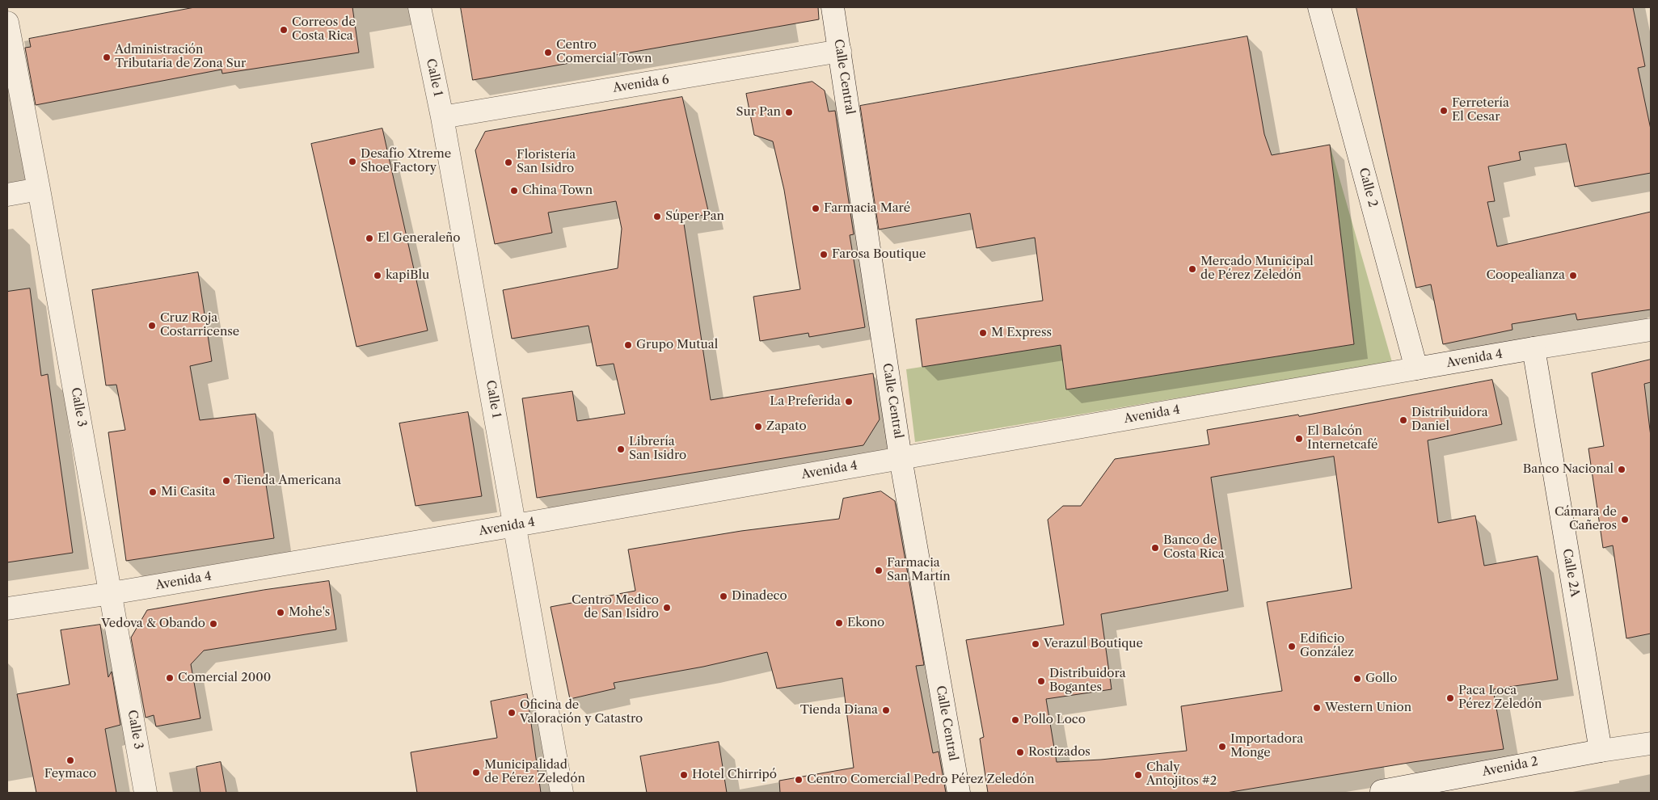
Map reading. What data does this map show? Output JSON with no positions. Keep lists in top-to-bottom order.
{
  "streets": {
    "street": [
      "Calle Central",
      "Calle 1",
      "Avenida 6",
      "Calle 2",
      "Avenida 4",
      "Calle 3",
      "Calle 2A",
      "Avenida 2"
    ]
  },
  "crossings": [
    ["Calle Central", "Avenida 6"],
    ["Calle Central", "Avenida 4"],
    ["Calle 1", "Avenida 6"],
    ["Calle 1", "Avenida 4"],
    ["Calle 2", "Avenida 4"],
    ["Avenida 4", "Calle 3"],
    ["Avenida 4", "Calle 2A"],
    ["Calle 2A", "Avenida 2"]
  ],
  "places": [
    "Correos de Costa Rica",
    "Centro Comercial Town",
    "Administración Tributaria de Zona Sur",
    "Ferretería El Cesar",
    "Sur Pan",
    "Desafío Xtreme Shoe Factory",
    "Floristería San Isidro",
    "China Town",
    "Farmacia Maré",
    "Súper Pan",
    "El Generaleño",
    "Farosa Boutique",
    "Mercado Municipal de Pérez Zeledón",
    "kapiBlu",
    "Coopealianza",
    "Cruz Roja Costarricense",
    "M Express",
    "Grupo Mutual",
    "La Preferida",
    "Distribuidora Daniel",
    "Zapato",
    "El Balcón Internetcafé",
    "Librería San Isidro",
    "Banco Nacional",
    "Tienda Americana",
    "Mi Casita",
    "Cámara de Cañeros",
    "Banco de Costa Rica",
    "Farmacia San Martín",
    "Dinadeco",
    "Centro Medico de San Isidro",
    "Mohe's",
    "Ekono",
    "Vedova & Obando",
    "Verazul Boutique",
    "Edificio González",
    "Comercial 2000",
    "Gollo",
    "Distribuidora Bogantes",
    "Paca Loca Pérez Zeledón",
    "Western Union",
    "Tienda Diana",
    "Oficina de Valoración y Catastro",
    "Pollo Loco",
    "Importadora Monge",
    "Rostizados",
    "Feymaco",
    "Municipalidad de Pérez Zeledón",
    "Hotel Chirripó",
    "Chaly Antojitos #2",
    "Centro Comercial Pedro Pérez Zeledón"
  ]
}
